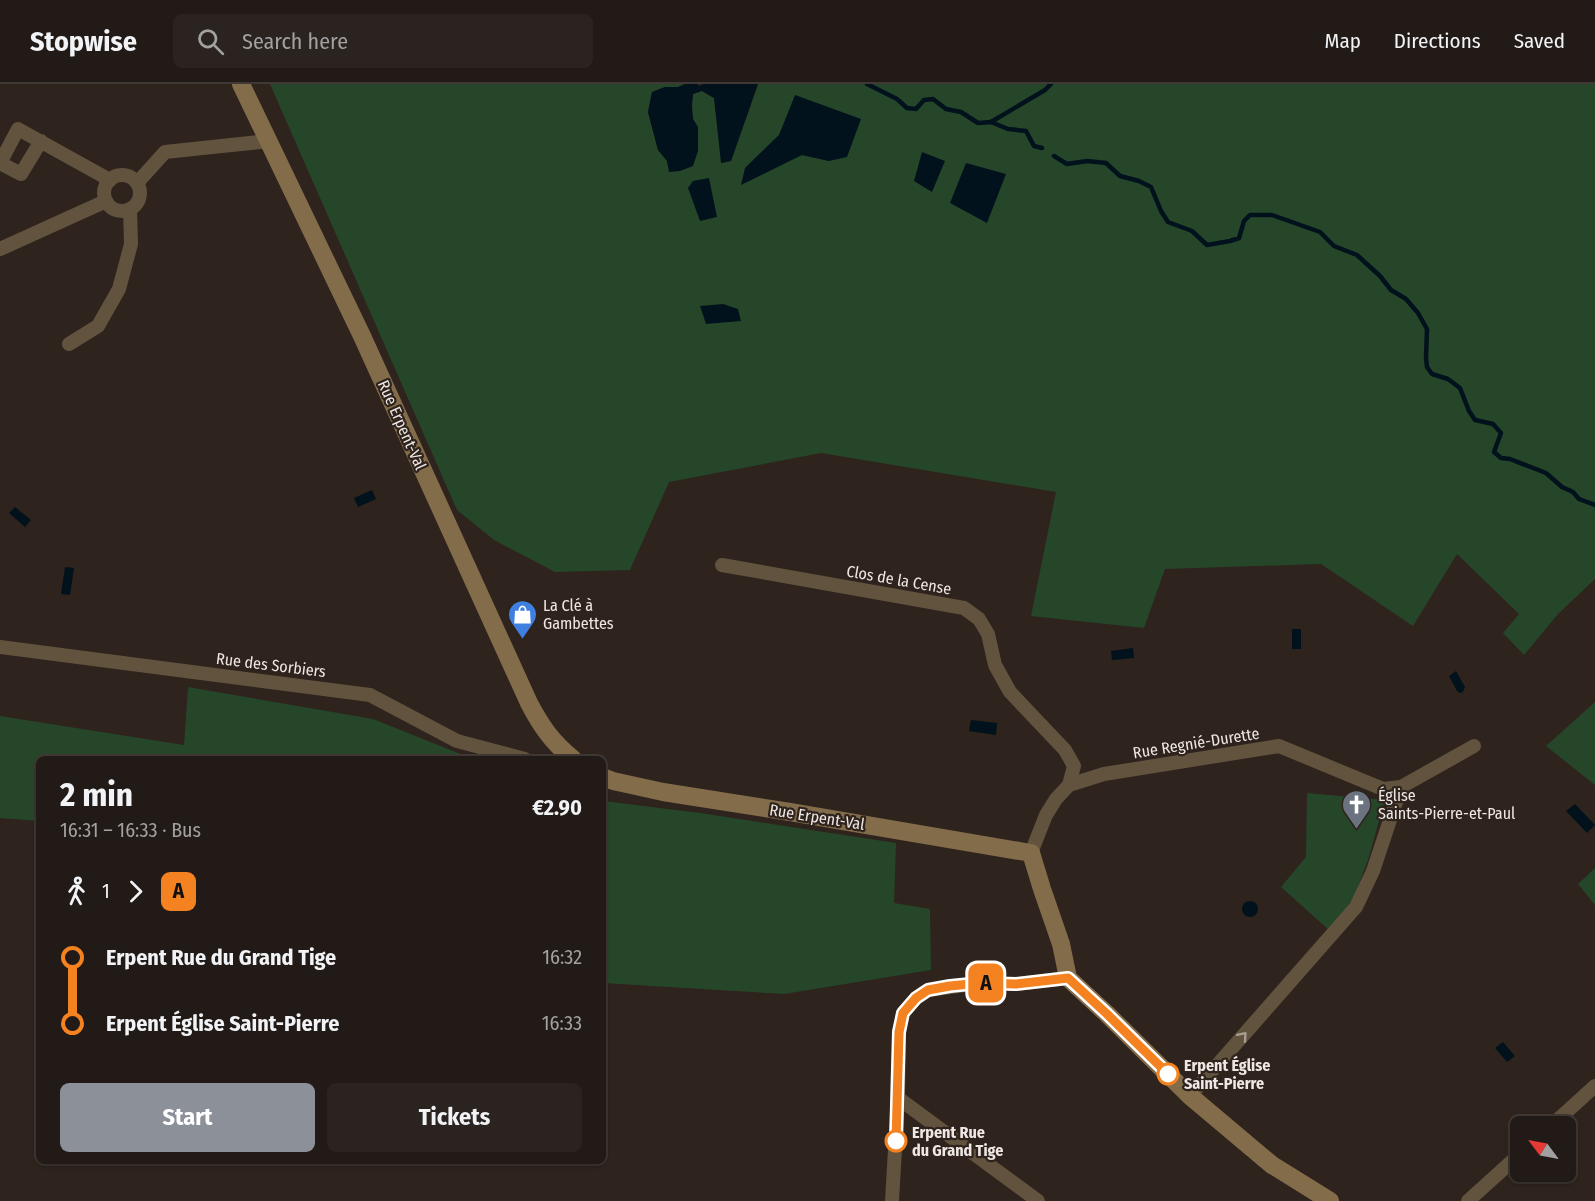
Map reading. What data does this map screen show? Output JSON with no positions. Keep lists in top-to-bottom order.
{
  "streets": {
    "street": [
      "Rue Erpent-Val",
      "Clos de la Cense",
      "Rue des Sorbiers",
      "Rue Regnié-Durette"
    ]
  },
  "crossings": [
    ["Clos de la Cense", "Rue Regnié-Durette"]
  ],
  "places": {
    "shop": ["La Clé à Gambettes"],
    "church": ["Église Saints-Pierre-et-Paul"],
    "other": ["Erpent Église Saint-Pierre", "Erpent Rue du Grand Tige"]
  },
  "lines": ["bus line A"],
  "north": "top left",
  "page": {
    "header": "Stopwise",
    "search": "Search here",
    "nav": ["Map", "Directions", "Saved"],
    "on_map": "A",
    "heading": ["2 min", "16:31 – 16:33 · Bus", "€2.90"],
    "legs": ["1", "A"],
    "list": [
      {
        "name": "Erpent Rue du Grand Tige",
        "value": "16:32"
      },
      {
        "name": "Erpent Église Saint-Pierre",
        "value": "16:33"
      }
    ],
    "buttons": ["Start", "Tickets"]
  }
}
